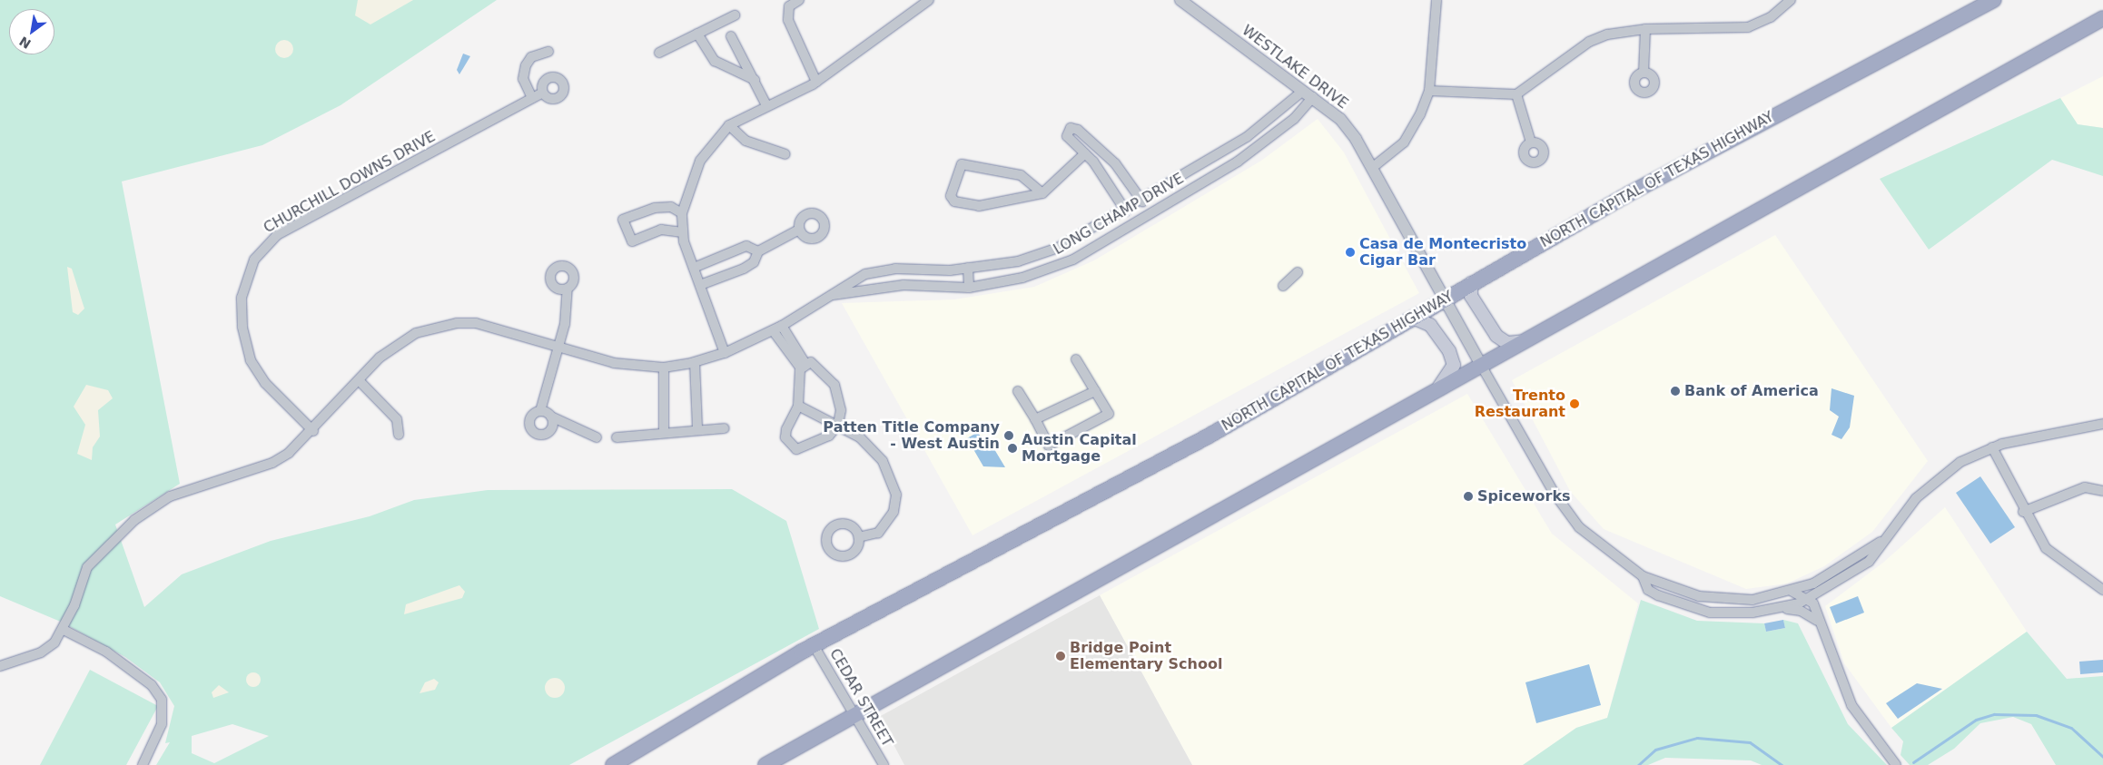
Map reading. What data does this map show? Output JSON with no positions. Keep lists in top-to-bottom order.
{
  "streets": {
    "highway": ["NORTH CAPITAL OF TEXAS HIGHWAY"],
    "street": [
      "WESTLAKE DRIVE",
      "CHURCHILL DOWNS DRIVE",
      "LONG CHAMP DRIVE",
      "CEDAR STREET"
    ]
  },
  "crossings": [
    ["WESTLAKE DRIVE", "NORTH CAPITAL OF TEXAS HIGHWAY"],
    ["WESTLAKE DRIVE", "LONG CHAMP DRIVE"],
    ["NORTH CAPITAL OF TEXAS HIGHWAY", "CEDAR STREET"],
    ["CHURCHILL DOWNS DRIVE", "LONG CHAMP DRIVE"]
  ],
  "places": [
    "Casa de Montecristo Cigar Bar",
    "Bank of America",
    "Trento Restaurant",
    "Patten Title Company - West Austin",
    "Austin Capital Mortgage",
    "Spiceworks",
    "Bridge Point Elementary School"
  ],
  "north": "bottom left"
}
